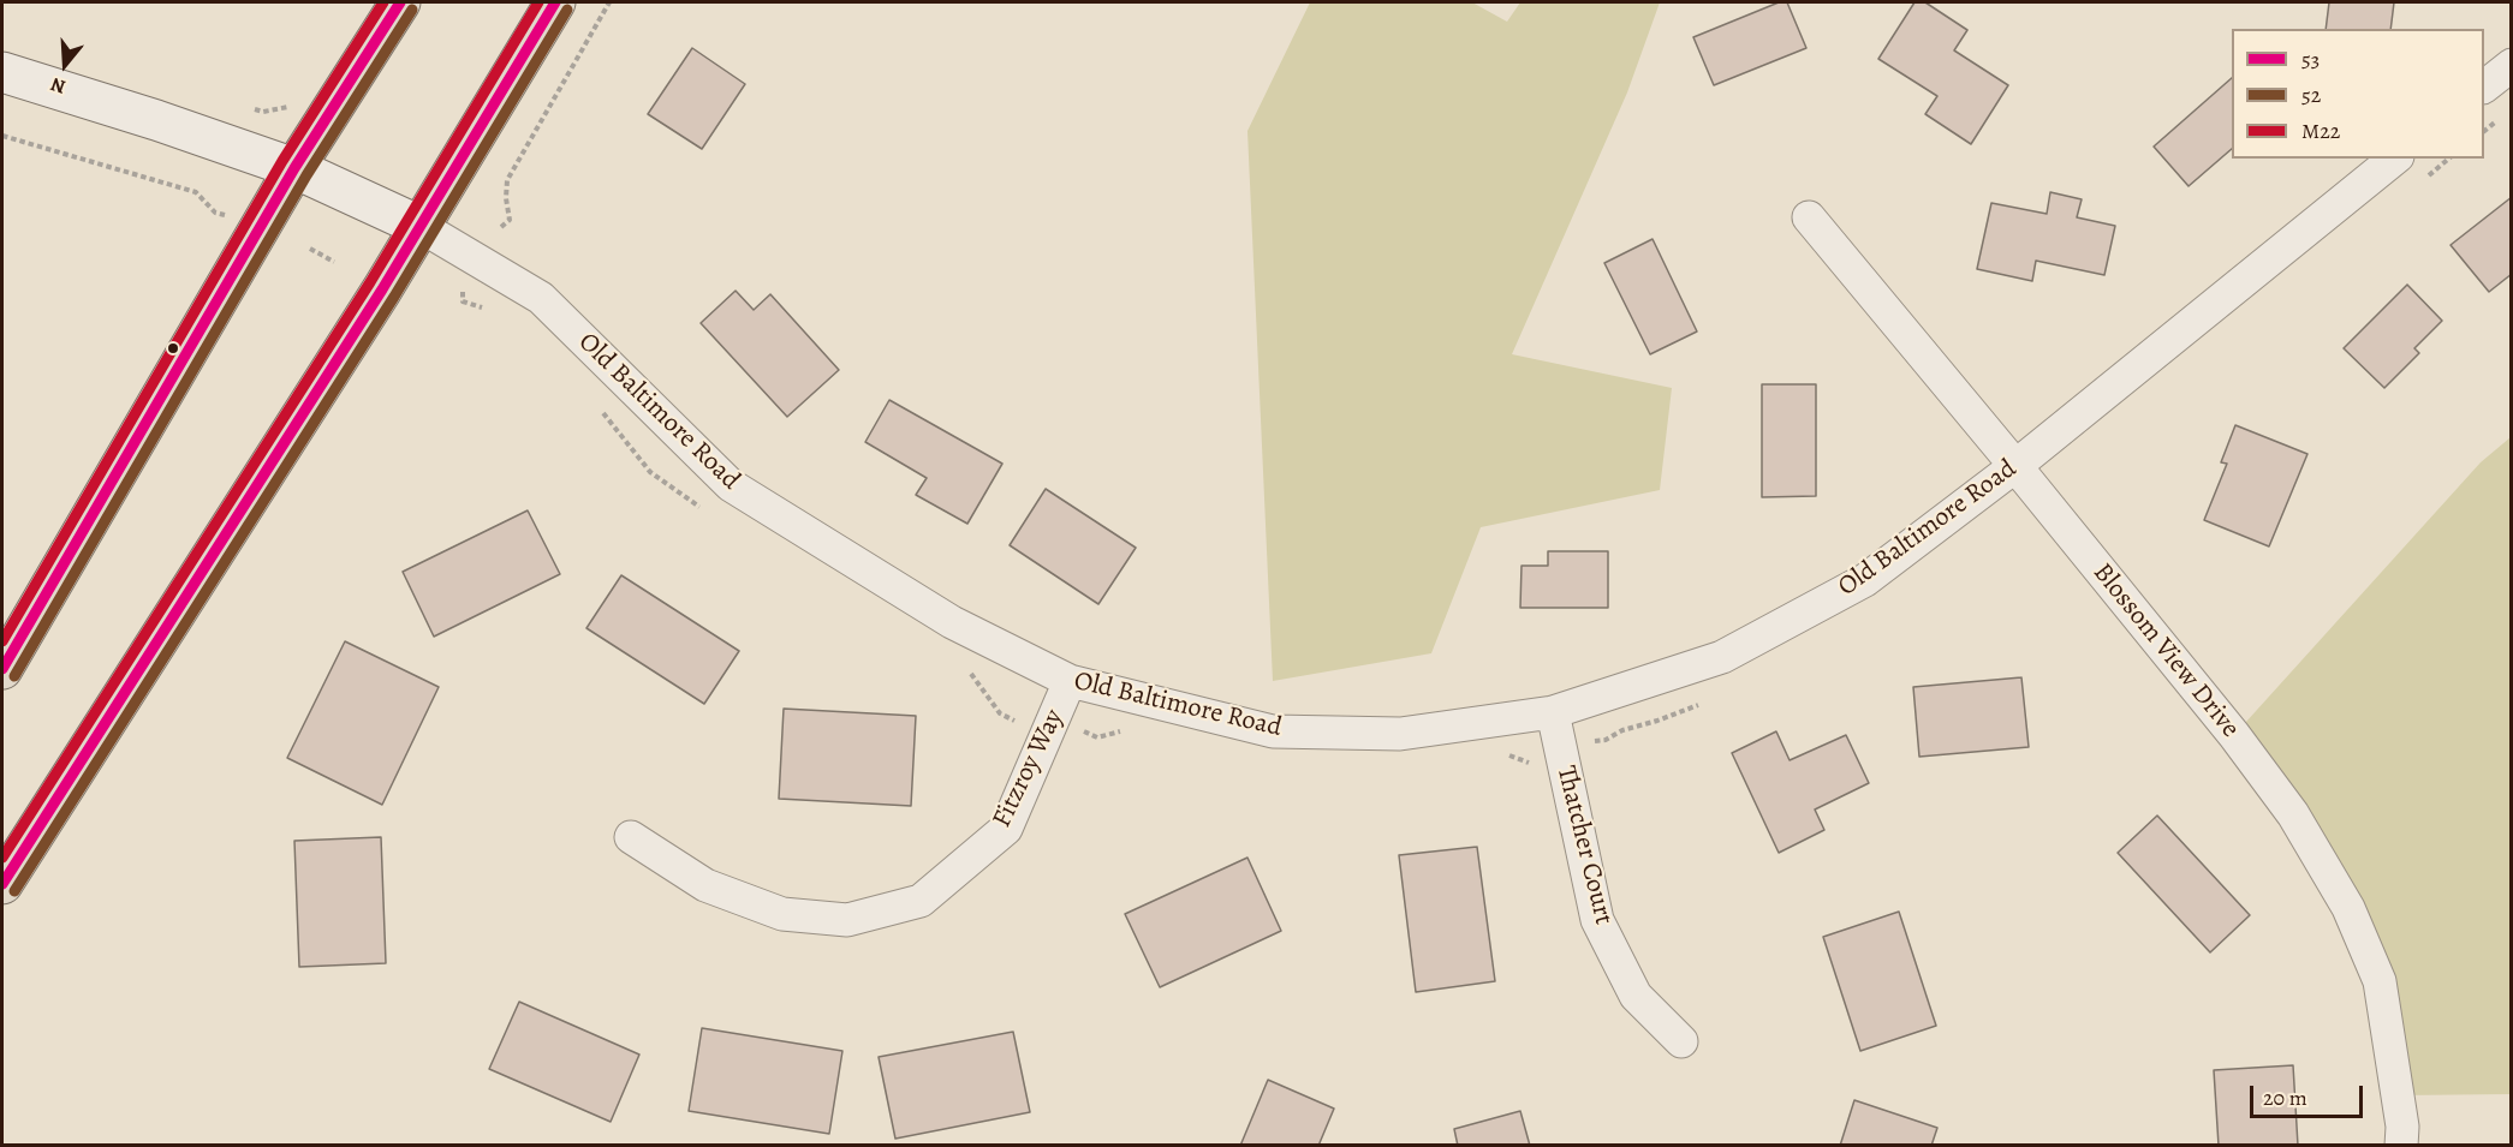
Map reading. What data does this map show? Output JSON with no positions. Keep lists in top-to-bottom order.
{
  "streets": {
    "street": [
      "Old Baltimore Road",
      "Blossom View Drive",
      "Fitzroy Way",
      "Thatcher Court"
    ]
  },
  "crossings": [
    ["Old Baltimore Road", "Blossom View Drive"],
    ["Old Baltimore Road", "Fitzroy Way"],
    ["Old Baltimore Road", "Thatcher Court"]
  ],
  "lines": ["transit line 53", "transit line M22", "transit line 52"],
  "legend": ["53", "52", "M22"],
  "scale_bar": "20 m",
  "north": "bottom"
}
